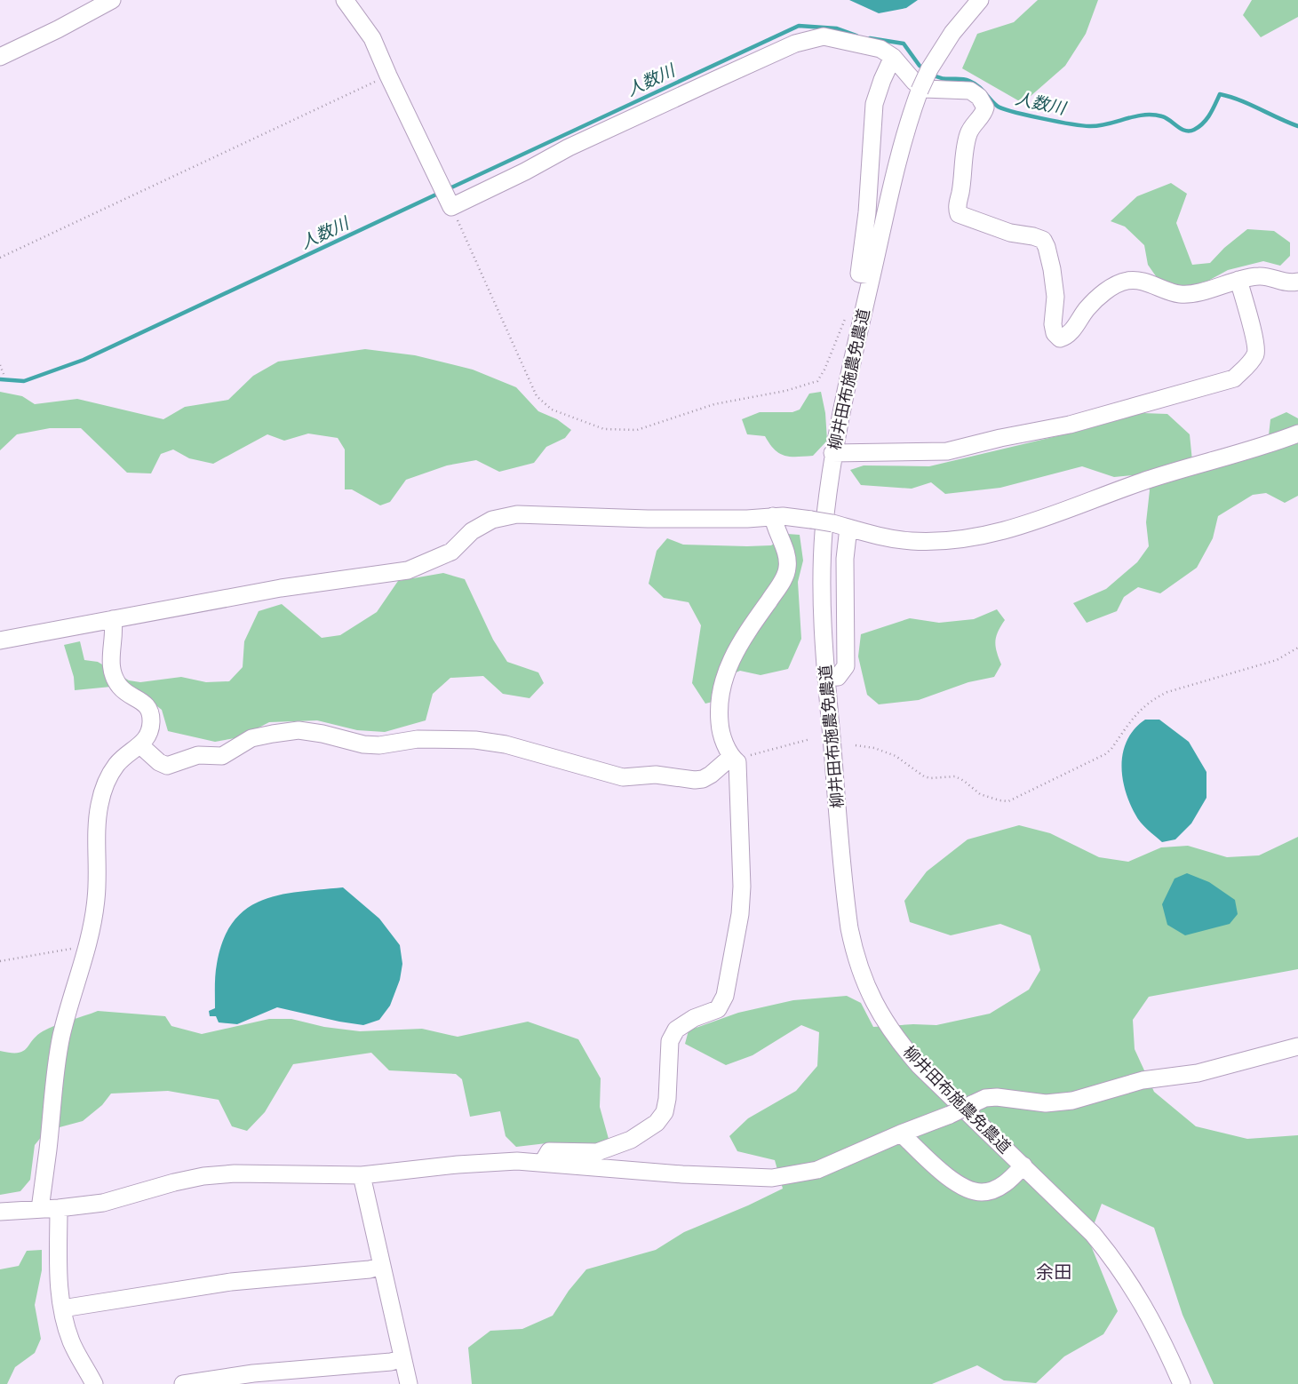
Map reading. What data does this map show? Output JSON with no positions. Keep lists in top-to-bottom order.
{
  "streets": {
    "street": ["柳井田布施農免農道"]
  },
  "districts": ["余田"],
  "water": ["人数川"]
}
